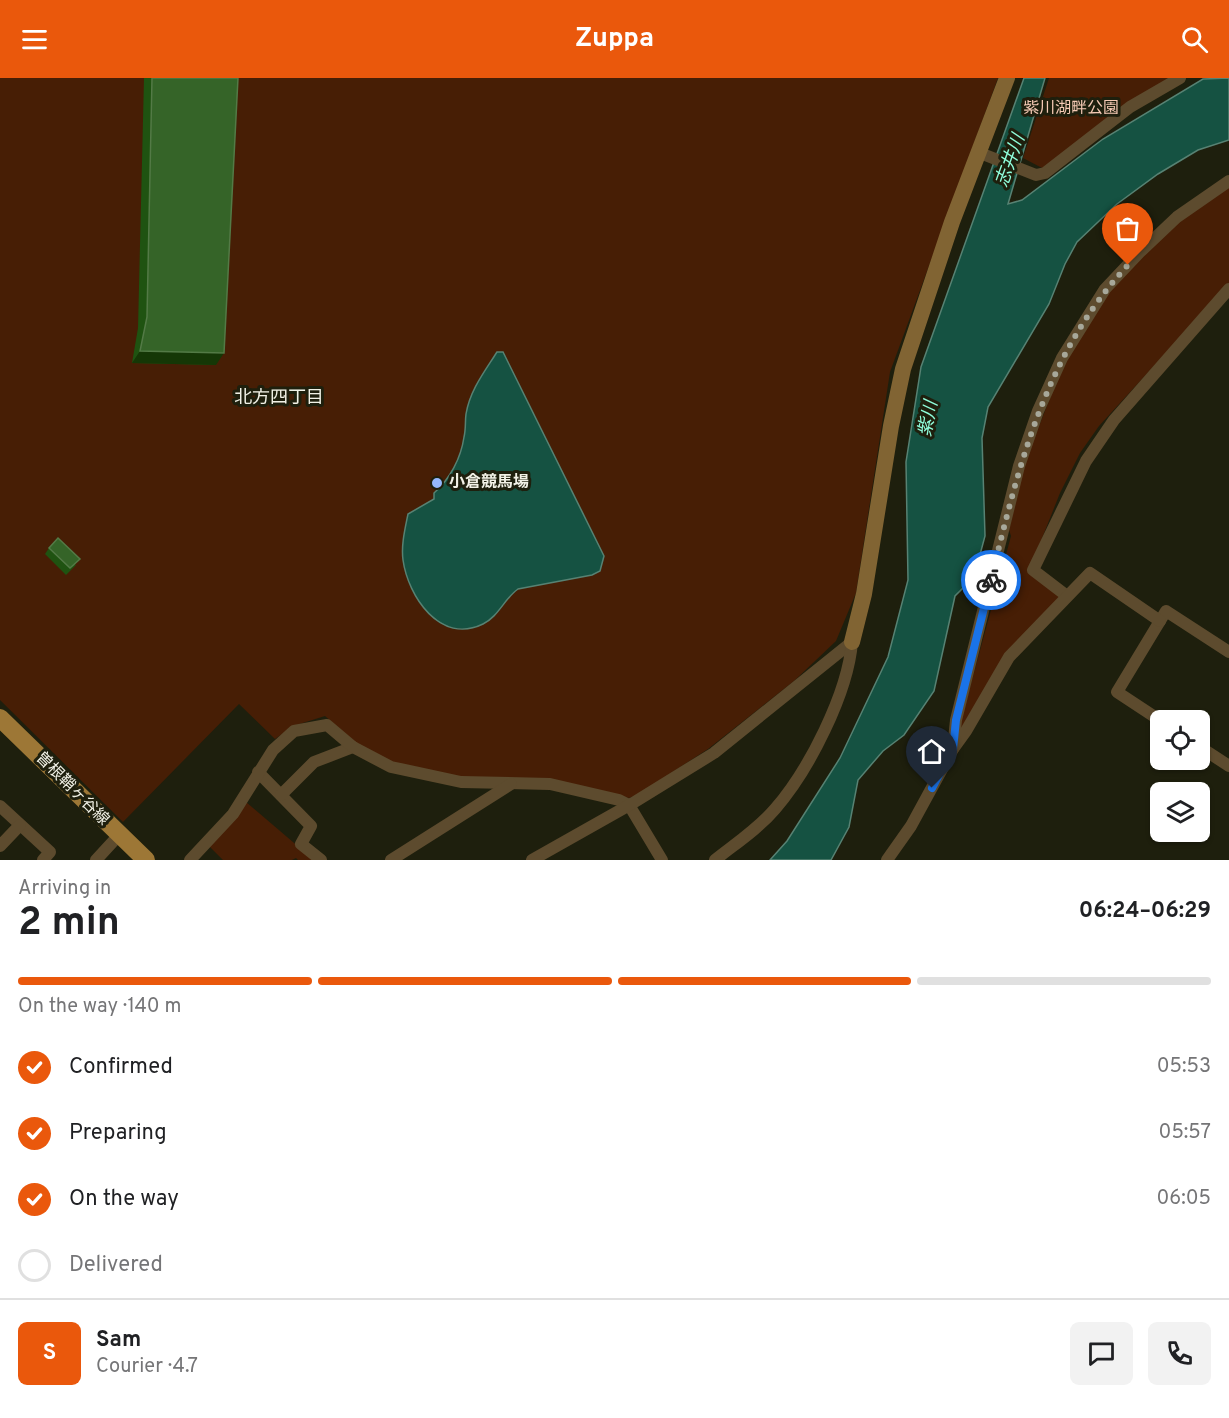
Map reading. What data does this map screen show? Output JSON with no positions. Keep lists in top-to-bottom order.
{
  "streets": {
    "main road": ["曽根鞘ヶ谷線"]
  },
  "districts": ["北方四丁目"],
  "water": ["志井川", "紫川"],
  "parks": ["紫川湖畔公園"],
  "places": ["小倉競馬場"],
  "page": {
    "header": "Zuppa",
    "heading": ["2 min", "Arriving in", "06:24–06:29"],
    "panel": ["Sam", "Courier · 4.7"],
    "bar": "On the way · 140 m",
    "list": [
      ["Confirmed", "05:53"],
      ["Preparing", "05:57"],
      ["On the way", "06:05"],
      "Delivered"
    ],
    "round": "S"
  }
}
